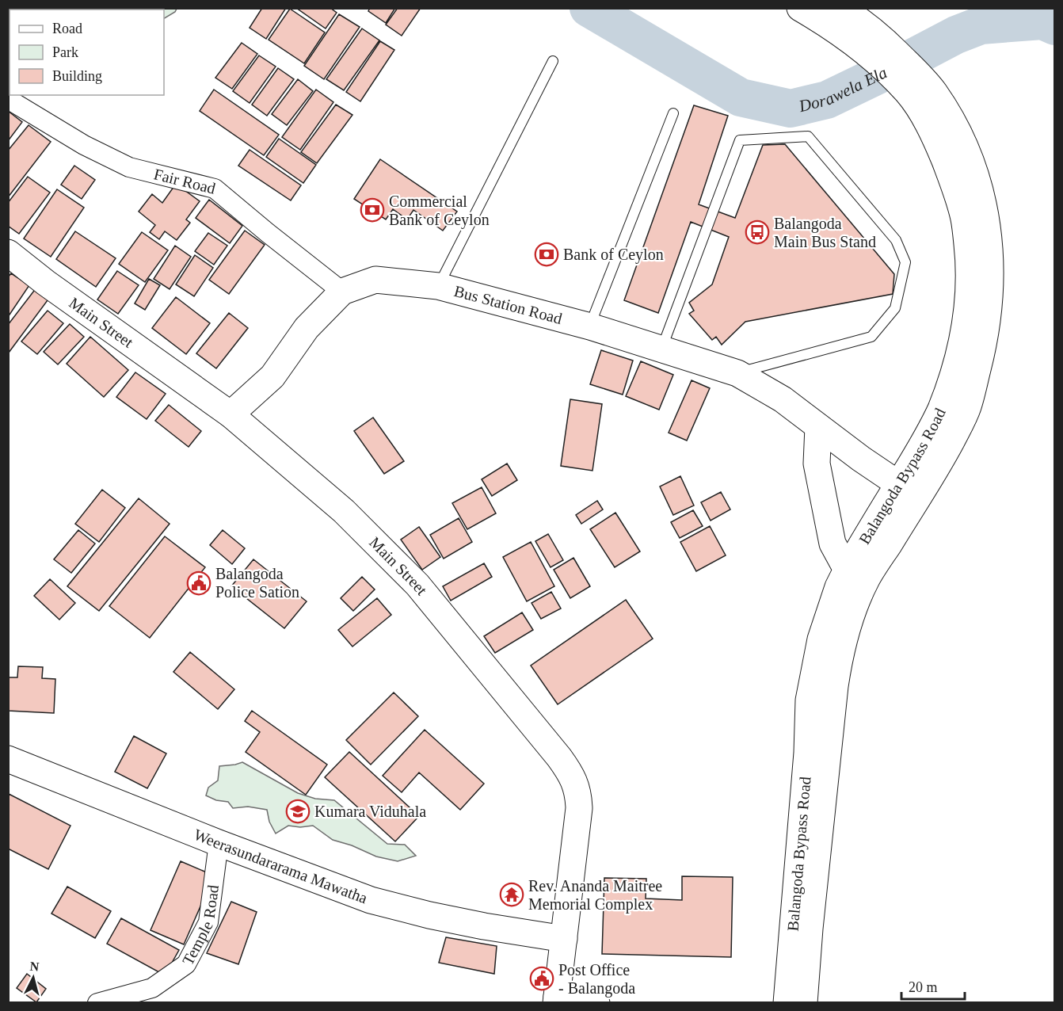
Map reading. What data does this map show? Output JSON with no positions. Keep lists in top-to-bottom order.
{
  "streets": {
    "main road": [
      "Bus Station Road",
      "Main Street",
      "Balangoda Bypass Road",
      "Weerasundararama Mawatha"
    ],
    "street": ["Fair Road", "Temple Road"]
  },
  "crossings": [
    ["Fair Road", "Bus Station Road"],
    ["Bus Station Road", "Main Street"],
    ["Bus Station Road", "Balangoda Bypass Road"],
    ["Main Street", "Weerasundararama Mawatha"],
    ["Weerasundararama Mawatha", "Temple Road"]
  ],
  "water": ["Dorawela Ela"],
  "places": {
    "bank": ["Commercial Bank of Ceylon", "Bank of Ceylon"],
    "bus stop": ["Balangoda Main Bus Stand"],
    "public building": ["Balangoda Police Sation", "Post Office - Balangoda"],
    "school or university": ["Kumara Viduhala"],
    "temple": ["Rev. Ananda Maitree Memorial Complex"]
  },
  "legend": ["Road", "Park", "Building"],
  "scale_bar": "20 m",
  "north": "top"
}
